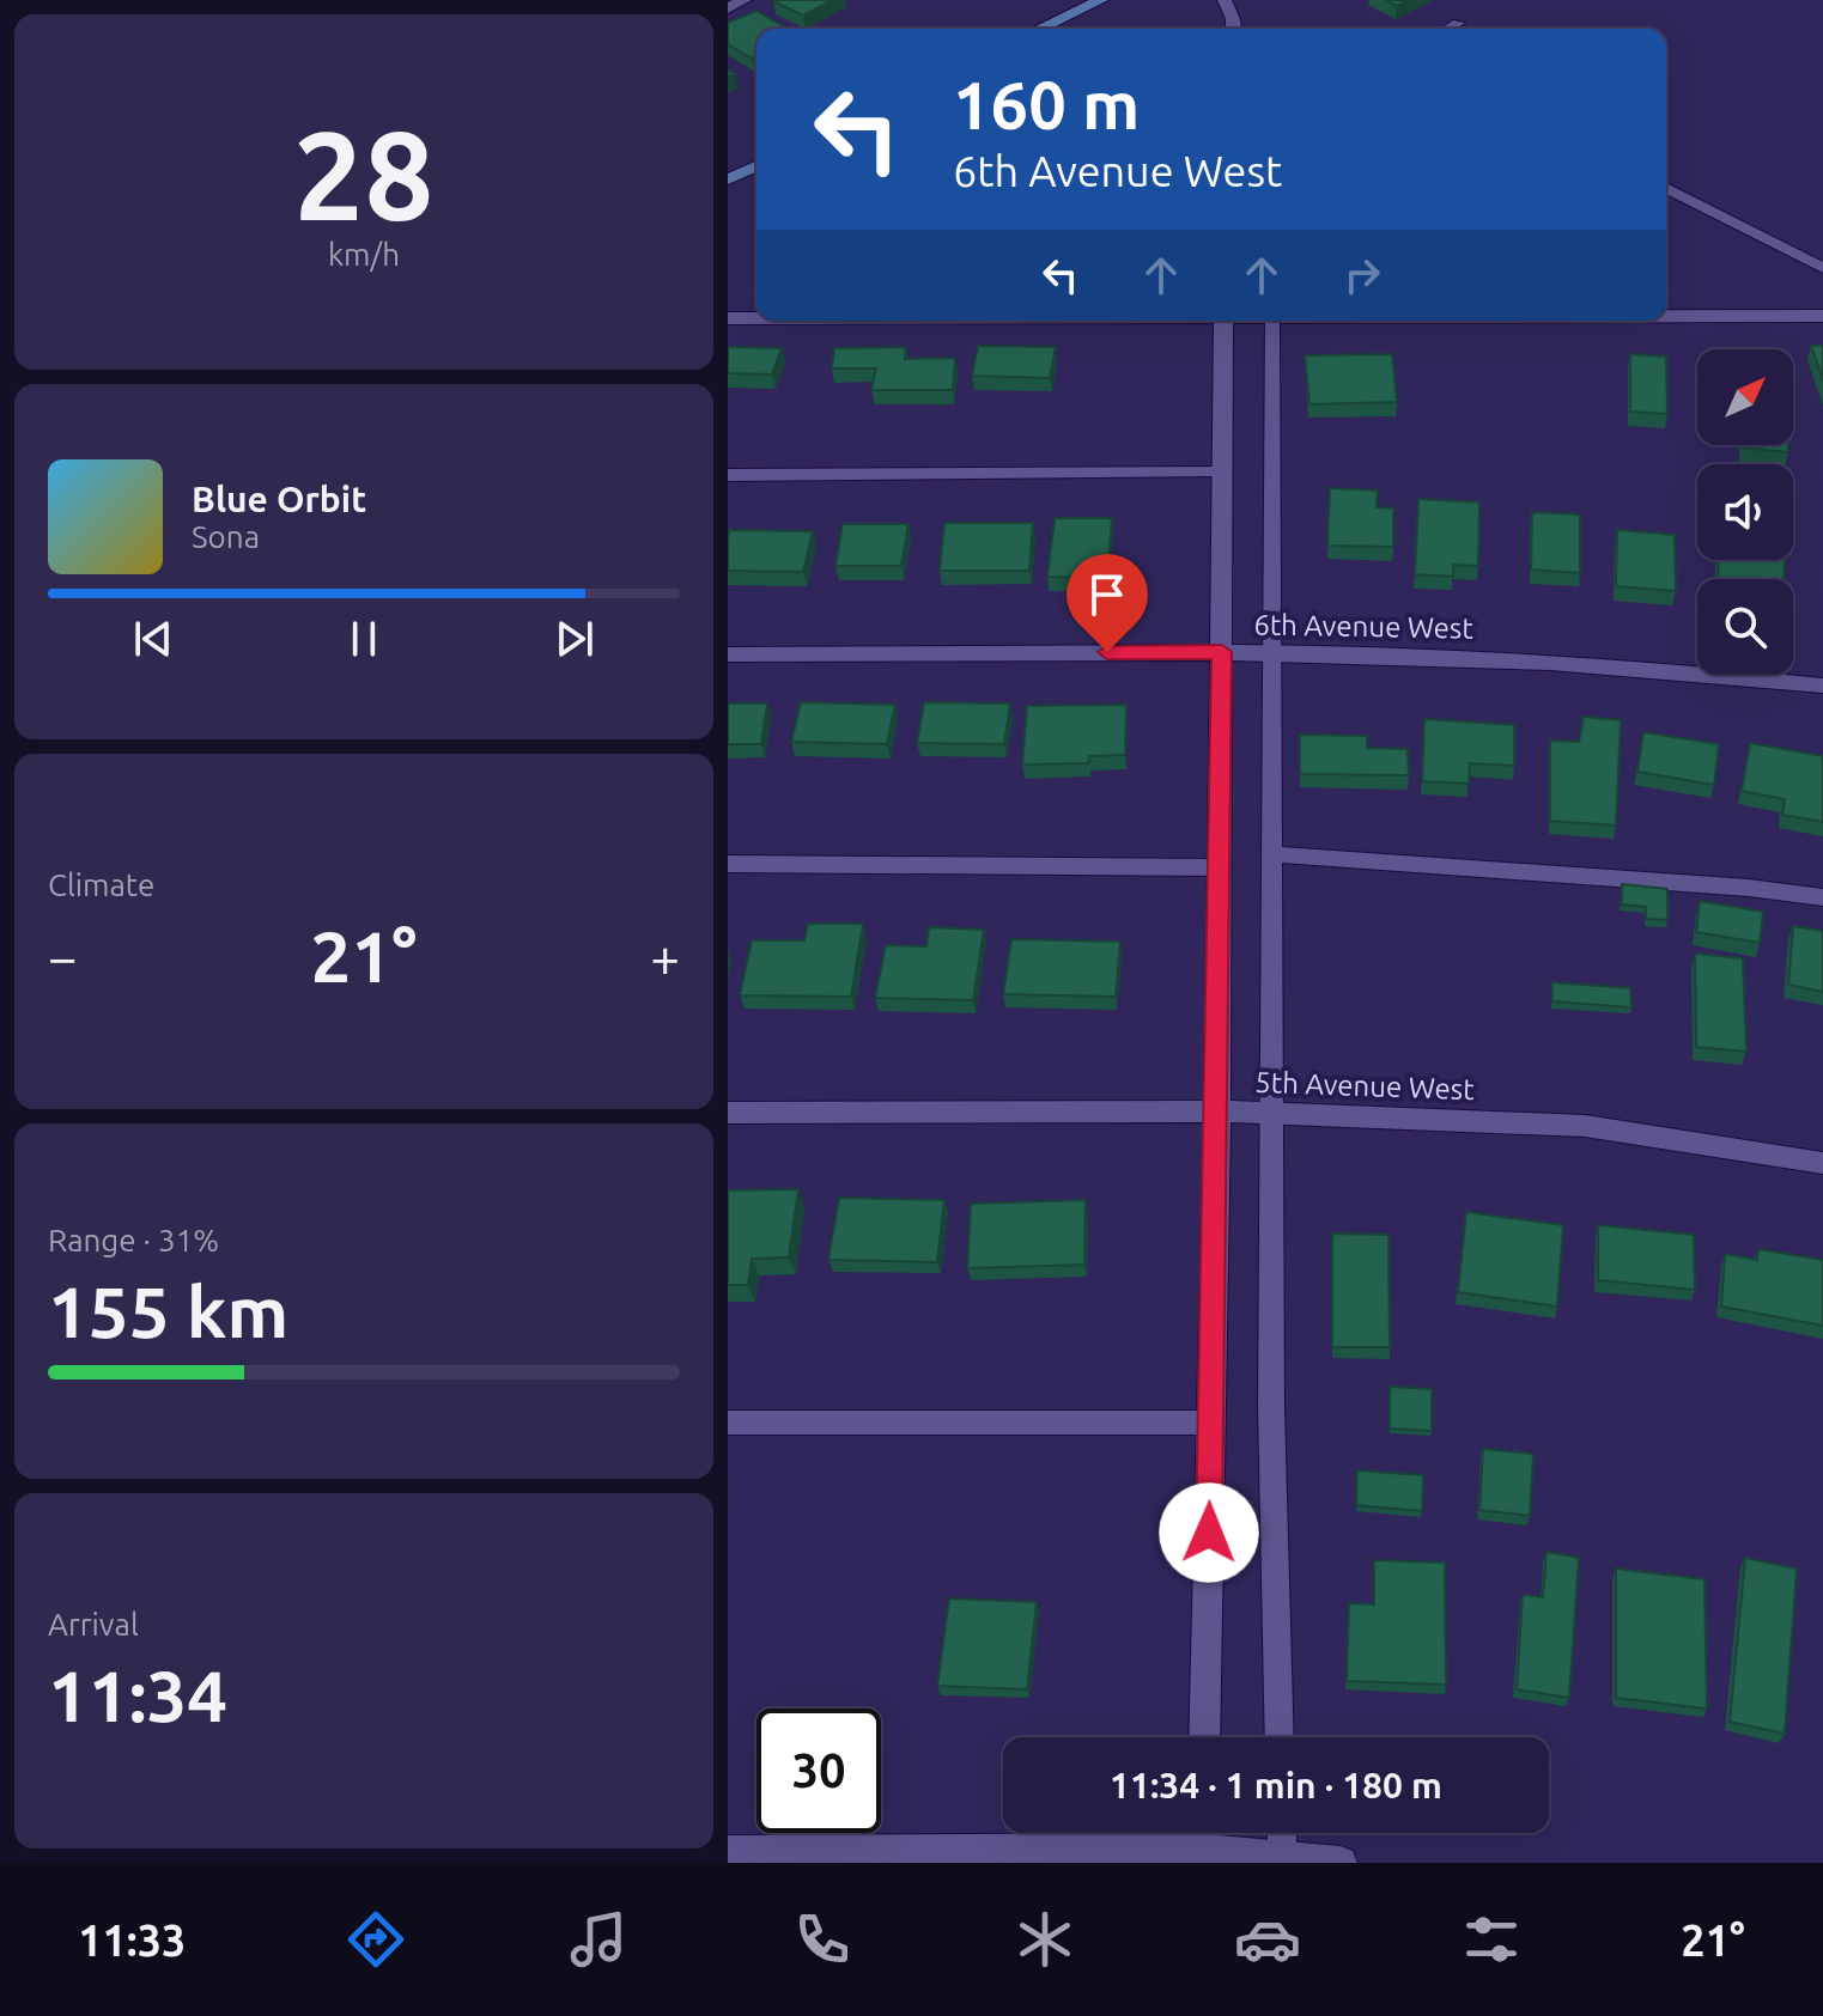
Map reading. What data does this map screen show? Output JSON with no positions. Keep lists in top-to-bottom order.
{
  "streets": {
    "street": ["6th Avenue West", "5th Avenue West"]
  },
  "north": "top right",
  "page": {
    "tile": [
      ["28", "km/h"],
      "Climate",
      ["Range · 31%", "155 km"],
      ["Arrival", "11:34"]
    ],
    "turn": ["160 m", "6th Avenue West"],
    "song": ["Blue Orbit", "Sona"],
    "heat": ["−", "21°", "+"],
    "limit": "30",
    "trip": "11:34 · 1 min · 180 m",
    "tabs": ["11:33", "21°"]
  }
}
